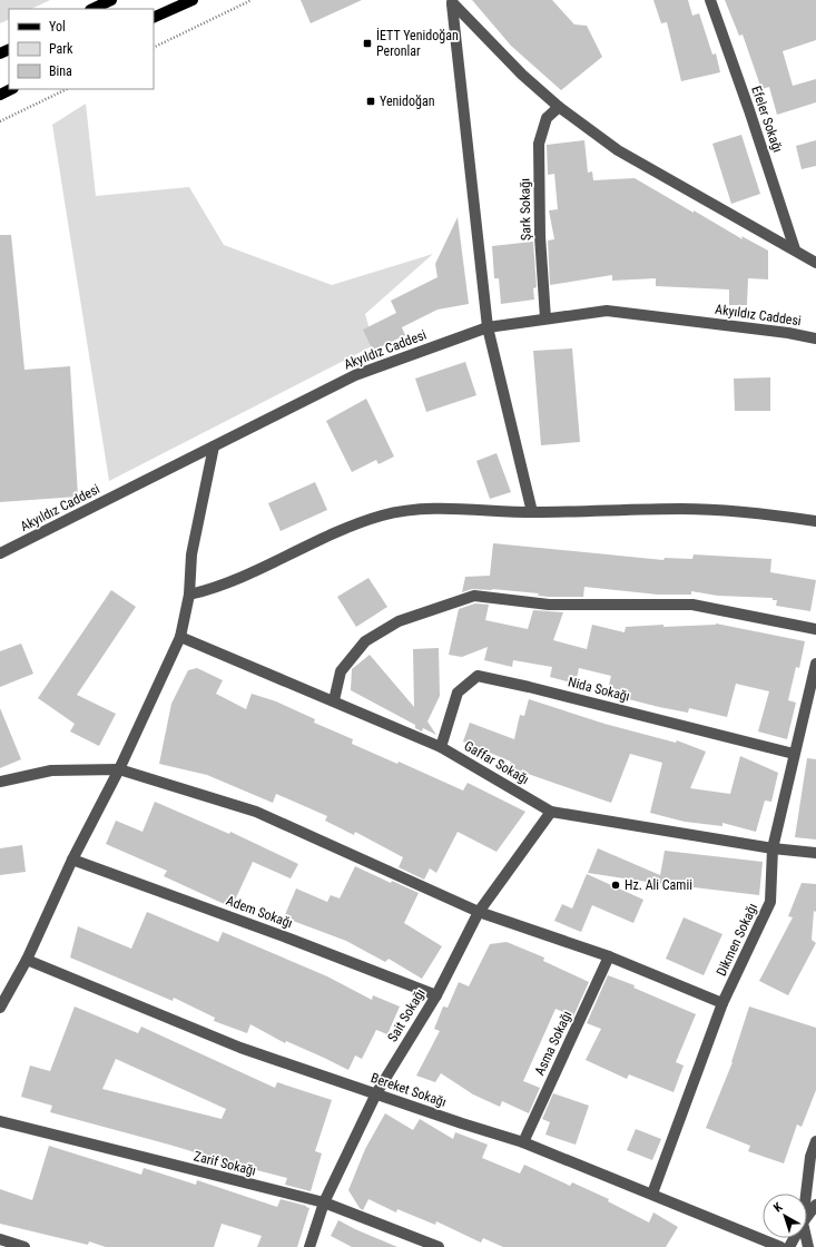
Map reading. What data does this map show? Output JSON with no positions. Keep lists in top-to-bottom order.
{
  "streets": {
    "street": [
      "Efeler Sokağı",
      "Şark Sokağı",
      "Akyıldız Caddesi",
      "Nida Sokağı",
      "Gaffar Sokağı",
      "Adem Sokağı",
      "Dikmen Sokağı",
      "Sait Sokağı",
      "Asma Sokağı",
      "Bereket Sokağı",
      "Zarif Sokağı"
    ]
  },
  "crossings": [
    ["Şark Sokağı", "Akyıldız Caddesi"],
    ["Nida Sokağı", "Gaffar Sokağı"],
    ["Nida Sokağı", "Dikmen Sokağı"],
    ["Gaffar Sokağı", "Dikmen Sokağı"],
    ["Gaffar Sokağı", "Sait Sokağı"],
    ["Adem Sokağı", "Sait Sokağı"],
    ["Dikmen Sokağı", "Bereket Sokağı"],
    ["Sait Sokağı", "Bereket Sokağı"],
    ["Sait Sokağı", "Zarif Sokağı"],
    ["Asma Sokağı", "Bereket Sokağı"]
  ],
  "places": {
    "transit": ["İETT Yenidoğan Peronlar", "Yenidoğan"],
    "other": ["Hz. Ali Camii"]
  },
  "legend": ["Yol", "Park", "Bina"],
  "north": "top left"
}
